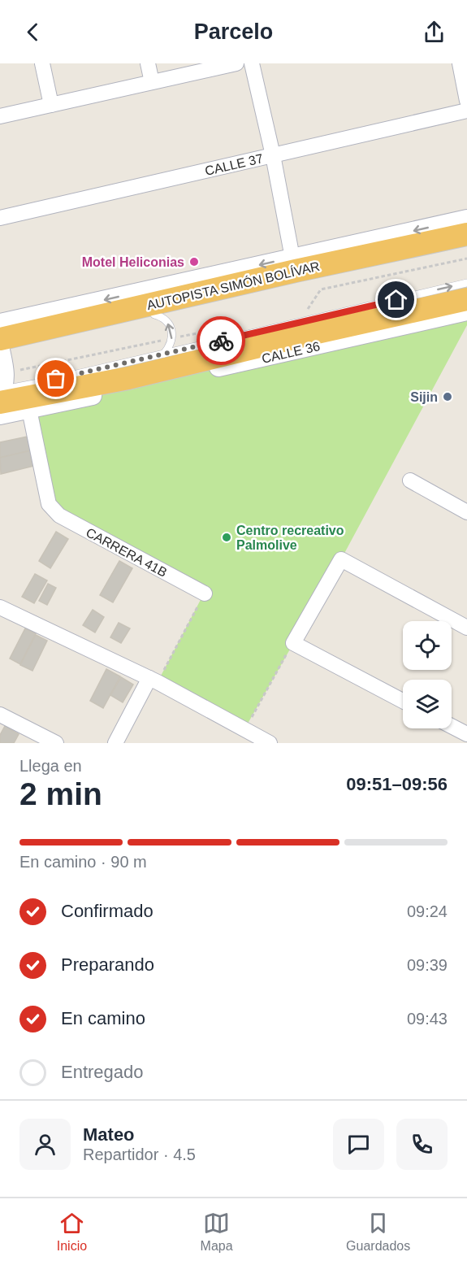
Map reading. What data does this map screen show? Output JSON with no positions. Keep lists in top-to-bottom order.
{
  "streets": {
    "highway": ["AUTOPISTA SIMÓN BOLÍVAR"],
    "street": ["CALLE 37", "CALLE 36", "CARRERA 41B"]
  },
  "crossings": [
    ["CALLE 36", "CARRERA 41B"]
  ],
  "places": ["Motel Heliconias", "Sijin", "Centro recreativo Palmolive"],
  "page": {
    "header": "Parcelo",
    "heading": ["2 min", "Llega en", "09:51–09:56"],
    "panel": ["Mateo", "Repartidor · 4.5"],
    "bar": "En camino · 90 m",
    "list": [
      ["Confirmado", "09:24"],
      ["Preparando", "09:39"],
      ["En camino", "09:43"],
      "Entregado"
    ],
    "tabs": ["Inicio", "Mapa", "Guardados"]
  }
}
